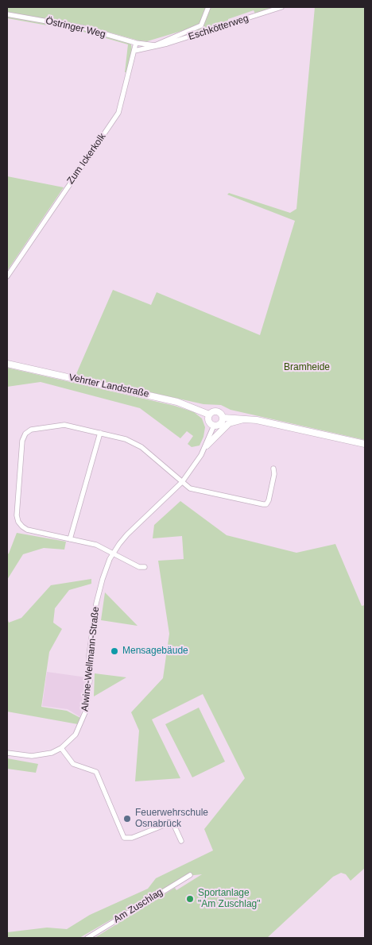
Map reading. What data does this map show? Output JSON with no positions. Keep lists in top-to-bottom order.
{
  "streets": {
    "main road": ["Vehrter Landstraße"],
    "street": [
      "Östringer Weg",
      "Eschkötterweg",
      "Zum Ickerkolk",
      "Alwine-Wellmann-Straße",
      "Am Zuschlag"
    ]
  },
  "crossings": [
    ["Vehrter Landstraße", "Alwine-Wellmann-Straße"]
  ],
  "parks": ["Bramheide"],
  "places": ["Mensagebäude", "Feuerwehrschule Osnabrück", "Sportanlage \"Am Zuschlag\""]
}
